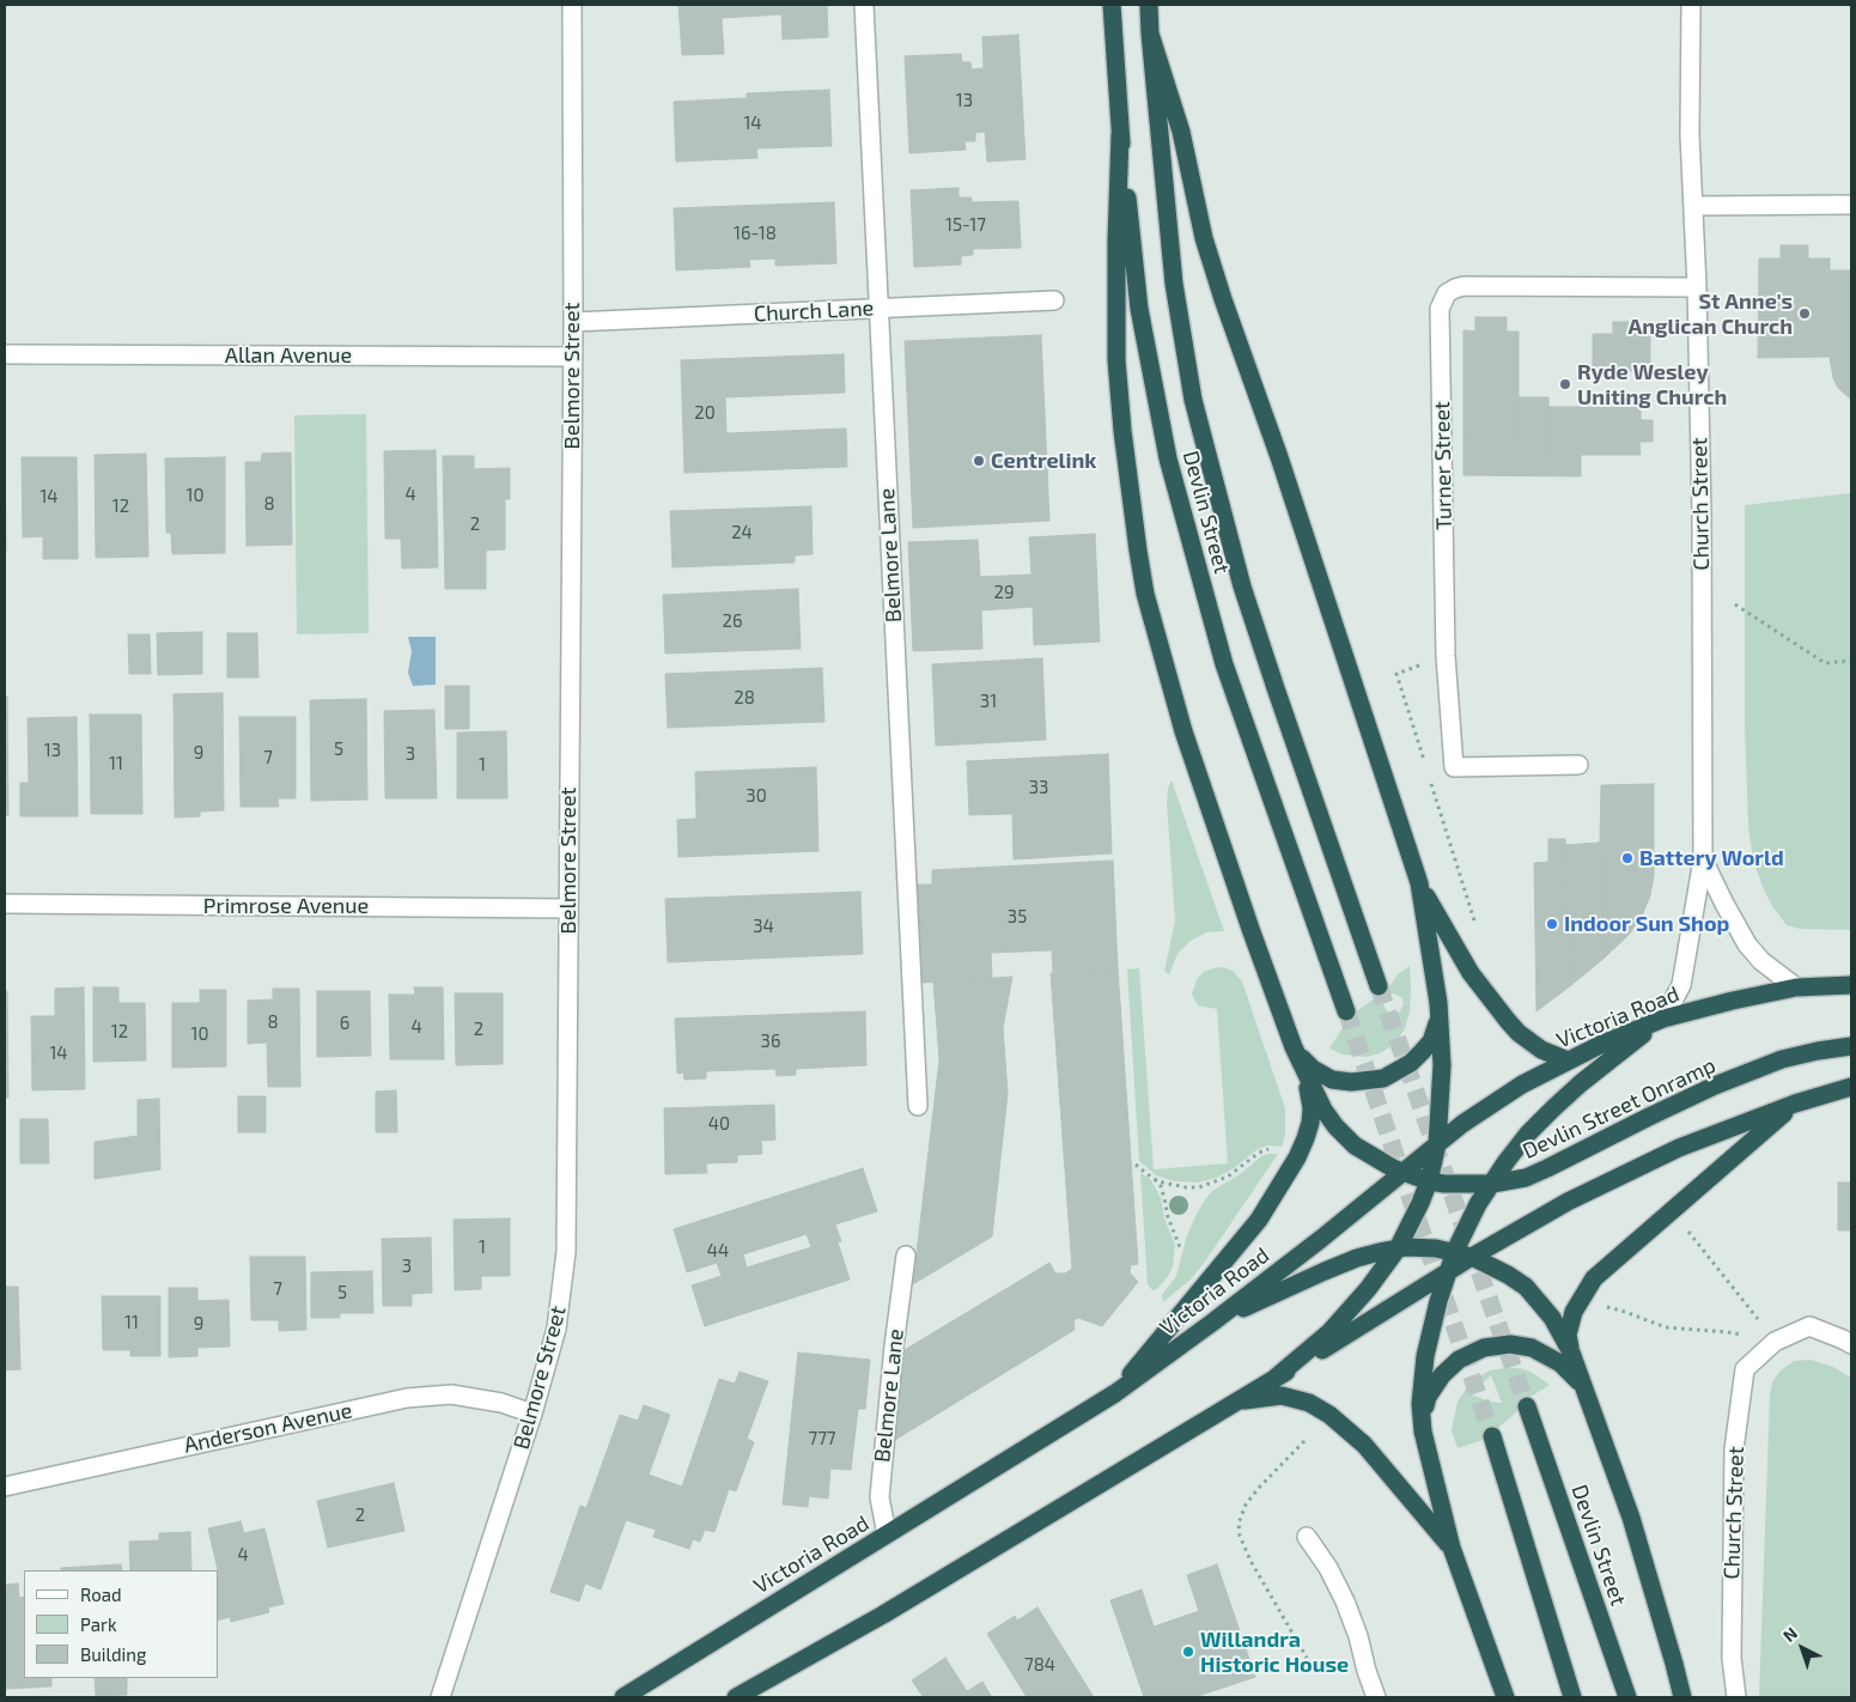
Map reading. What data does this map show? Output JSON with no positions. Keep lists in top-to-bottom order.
{
  "streets": {
    "highway": ["Devlin Street", "Victoria Road", "Devlin Street Onramp"],
    "street": [
      "Church Lane",
      "Allan Avenue",
      "Belmore Street",
      "Turner Street",
      "Church Street",
      "Belmore Lane",
      "Primrose Avenue",
      "Anderson Avenue"
    ]
  },
  "crossings": [
    ["Church Lane", "Belmore Street"],
    ["Church Lane", "Belmore Lane"],
    ["Allan Avenue", "Belmore Street"],
    ["Belmore Street", "Primrose Avenue"],
    ["Belmore Street", "Anderson Avenue"],
    ["Turner Street", "Church Street"],
    ["Church Street", "Victoria Road"],
    ["Belmore Lane", "Victoria Road"],
    ["Victoria Road", "Devlin Street Onramp"]
  ],
  "places": [
    "St Anne's Anglican Church",
    "Ryde Wesley Uniting Church",
    "Centrelink",
    "Battery World",
    "Indoor Sun Shop",
    "Willandra Historic House"
  ],
  "house_numbers": [
    "13",
    "14",
    "15-17",
    "16-18",
    "20",
    "4",
    "10",
    "14",
    "8",
    "12",
    "2",
    "24",
    "29",
    "26",
    "28",
    "31",
    "5",
    "13",
    "9",
    "3",
    "7",
    "11",
    "1",
    "33",
    "30",
    "35",
    "34",
    "8",
    "6",
    "4",
    "2",
    "12",
    "10",
    "36",
    "14",
    "40",
    "1",
    "44",
    "3",
    "7",
    "5",
    "11",
    "9",
    "777",
    "2",
    "4",
    "784"
  ],
  "legend": ["Road", "Park", "Building"],
  "north": "top left"
}
